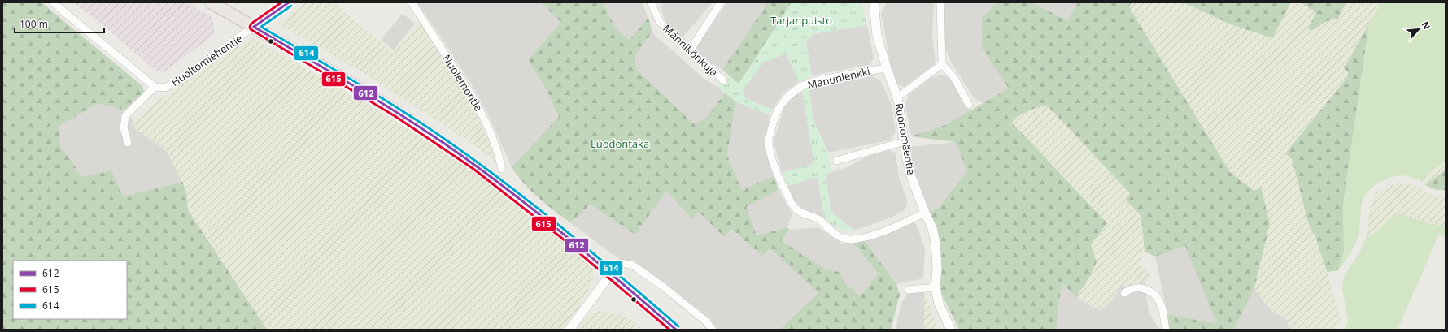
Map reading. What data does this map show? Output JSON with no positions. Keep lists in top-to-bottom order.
{
  "streets": {
    "street": [
      "Männikönkuja",
      "Huoltomiehentie",
      "Manunlenkki",
      "Nuolemontie",
      "Ruohomäentie"
    ]
  },
  "crossings": [
    ["Manunlenkki", "Ruohomäentie"]
  ],
  "parks": ["Tarjanpuisto", "Luodontaka"],
  "lines": ["transit line 612", "transit line 615", "transit line 614"],
  "legend": ["612", "615", "614"],
  "scale_bar": "100 m",
  "north": "top right"
}
